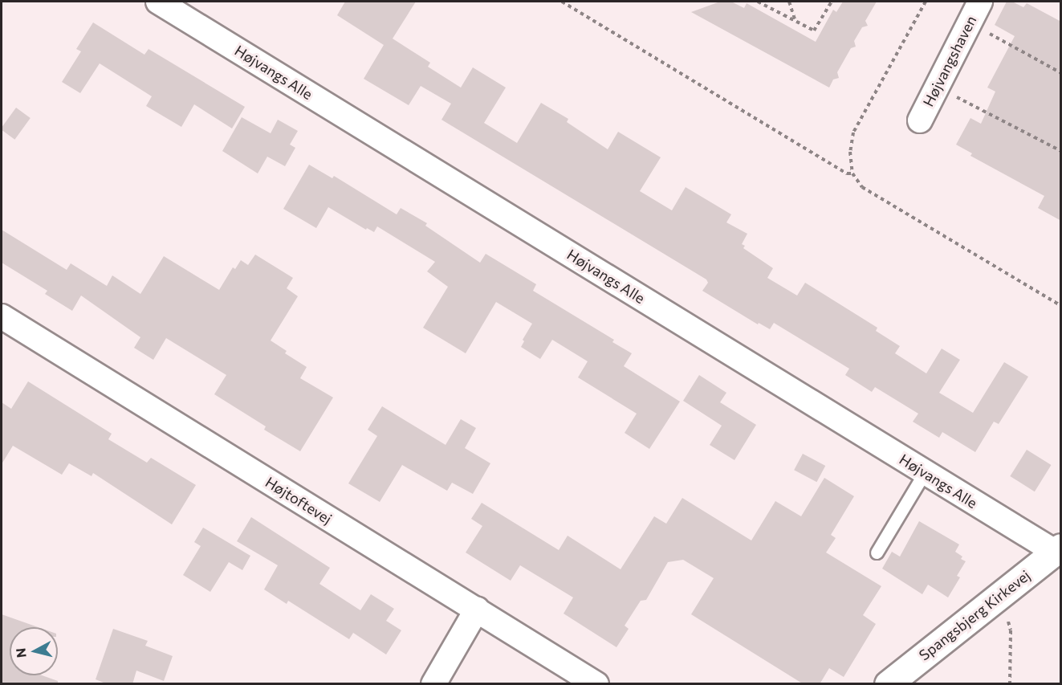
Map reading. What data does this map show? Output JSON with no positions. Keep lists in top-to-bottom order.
{
  "streets": {
    "street": [
      "Højvangshaven",
      "Højvangs Alle",
      "Højtoftevej",
      "Spangsbjerg Kirkevej"
    ]
  },
  "crossings": [
    ["Højvangs Alle", "Spangsbjerg Kirkevej"]
  ],
  "north": "left"
}
